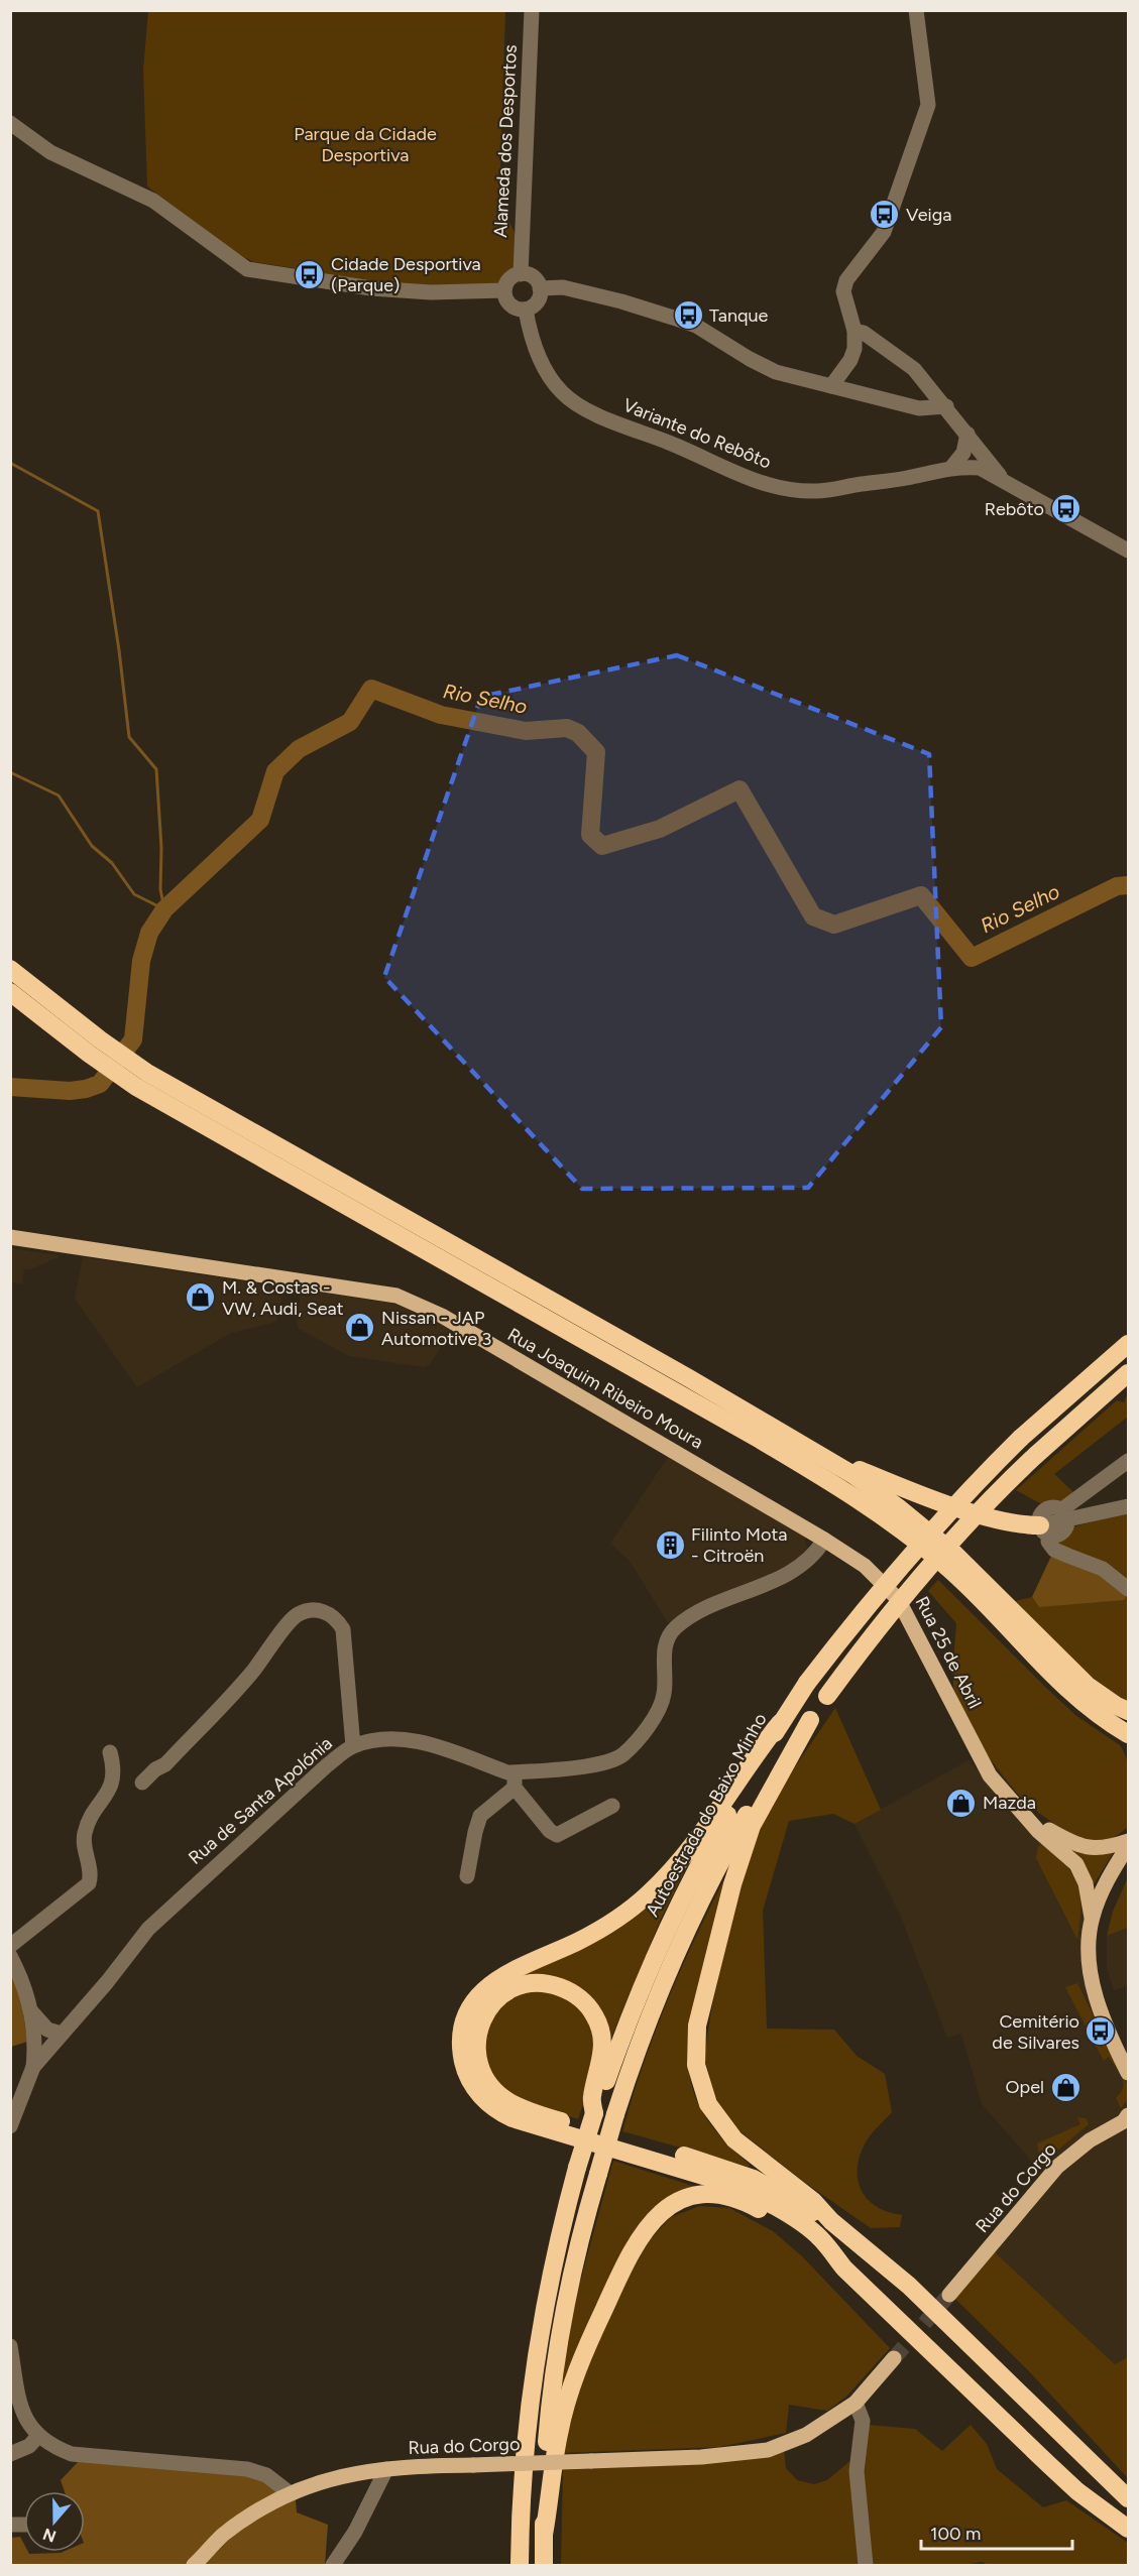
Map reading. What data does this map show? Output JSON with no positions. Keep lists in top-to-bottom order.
{
  "streets": {
    "highway": ["Autoestrada do Baixo Minho"],
    "main road": ["Rua Joaquim Ribeiro Moura", "Rua 25 de Abril", "Rua do Corgo"],
    "street": ["Alameda dos Desportos", "Variante do Rebôto", "Rua de Santa Apolónia"]
  },
  "crossings": [
    ["Alameda dos Desportos", "Variante do Rebôto"],
    ["Rua Joaquim Ribeiro Moura", "Rua 25 de Abril"],
    ["Rua Joaquim Ribeiro Moura", "Rua de Santa Apolónia"],
    ["Rua 25 de Abril", "Rua de Santa Apolónia"]
  ],
  "water": ["Rio Selho"],
  "parks": ["Parque da Cidade Desportiva"],
  "places": {
    "bus stop": [
      "Veiga",
      "Cidade Desportiva (Parque)",
      "Tanque",
      "Rebôto",
      "Cemitério de Silvares"
    ],
    "shop": [
      "M. & Costas - VW, Audi, Seat",
      "Nissan - JAP Automotive 3",
      "Mazda",
      "Opel"
    ],
    "building": ["Filinto Mota - Citroën"]
  },
  "scale_bar": "100 m",
  "north": "bottom"
}
